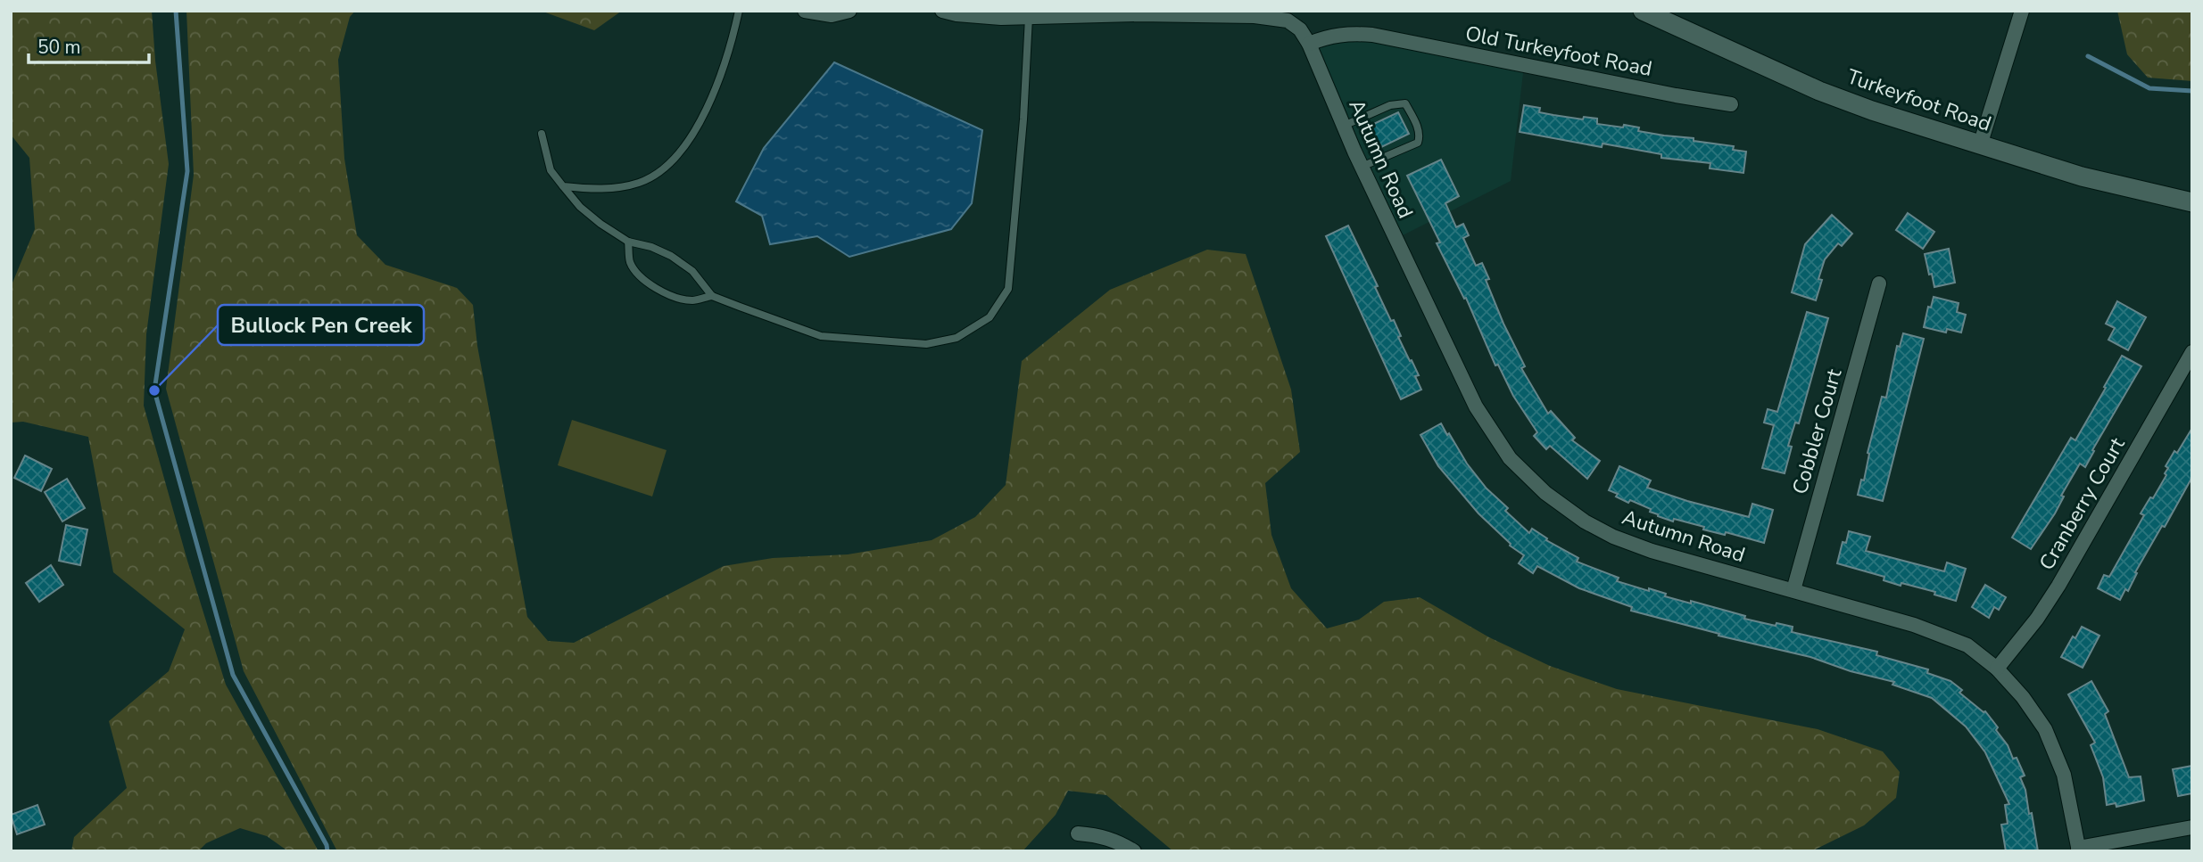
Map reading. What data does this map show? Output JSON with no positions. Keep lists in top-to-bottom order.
{
  "streets": {
    "main road": ["Turkeyfoot Road"],
    "street": [
      "Old Turkeyfoot Road",
      "Autumn Road",
      "Cobbler Court",
      "Cranberry Court"
    ]
  },
  "crossings": [
    ["Old Turkeyfoot Road", "Autumn Road"],
    ["Autumn Road", "Cobbler Court"],
    ["Autumn Road", "Cranberry Court"]
  ],
  "places": ["Bullock Pen Creek"],
  "scale_bar": "50 m"
}
